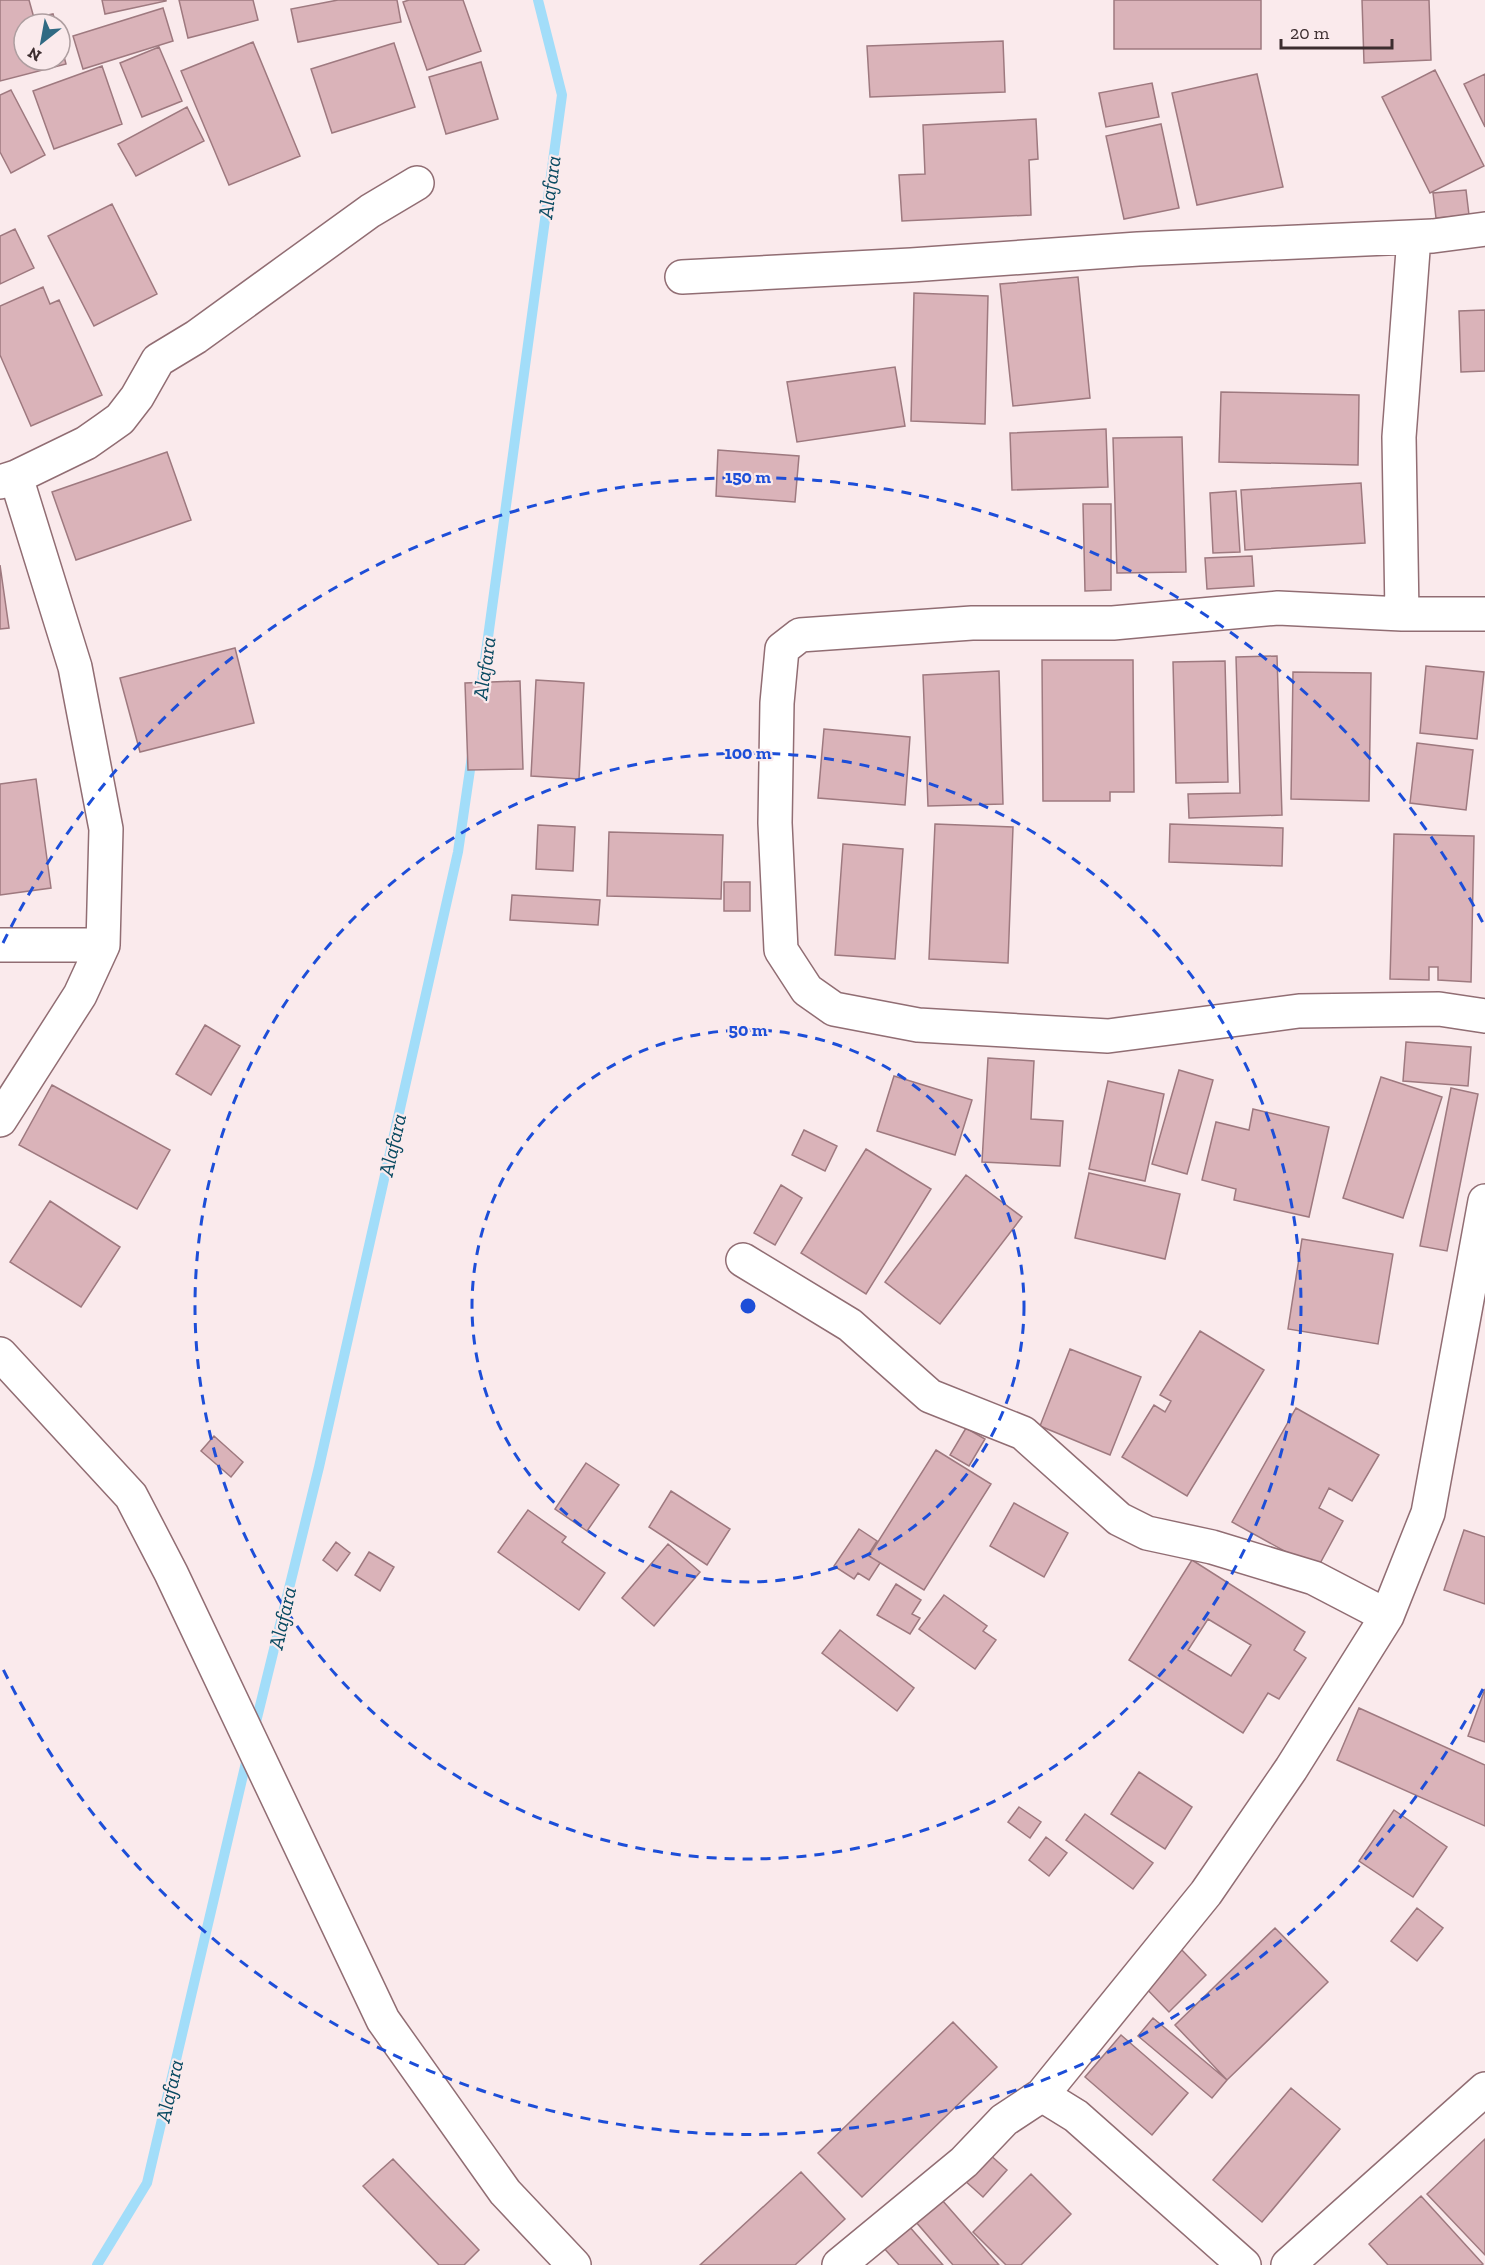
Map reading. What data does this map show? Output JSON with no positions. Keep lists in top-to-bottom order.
{
  "water": ["Alafara"],
  "scale_bar": "20 m",
  "north": "bottom left",
  "rings": ["150 m", "100 m", "50 m"]
}
